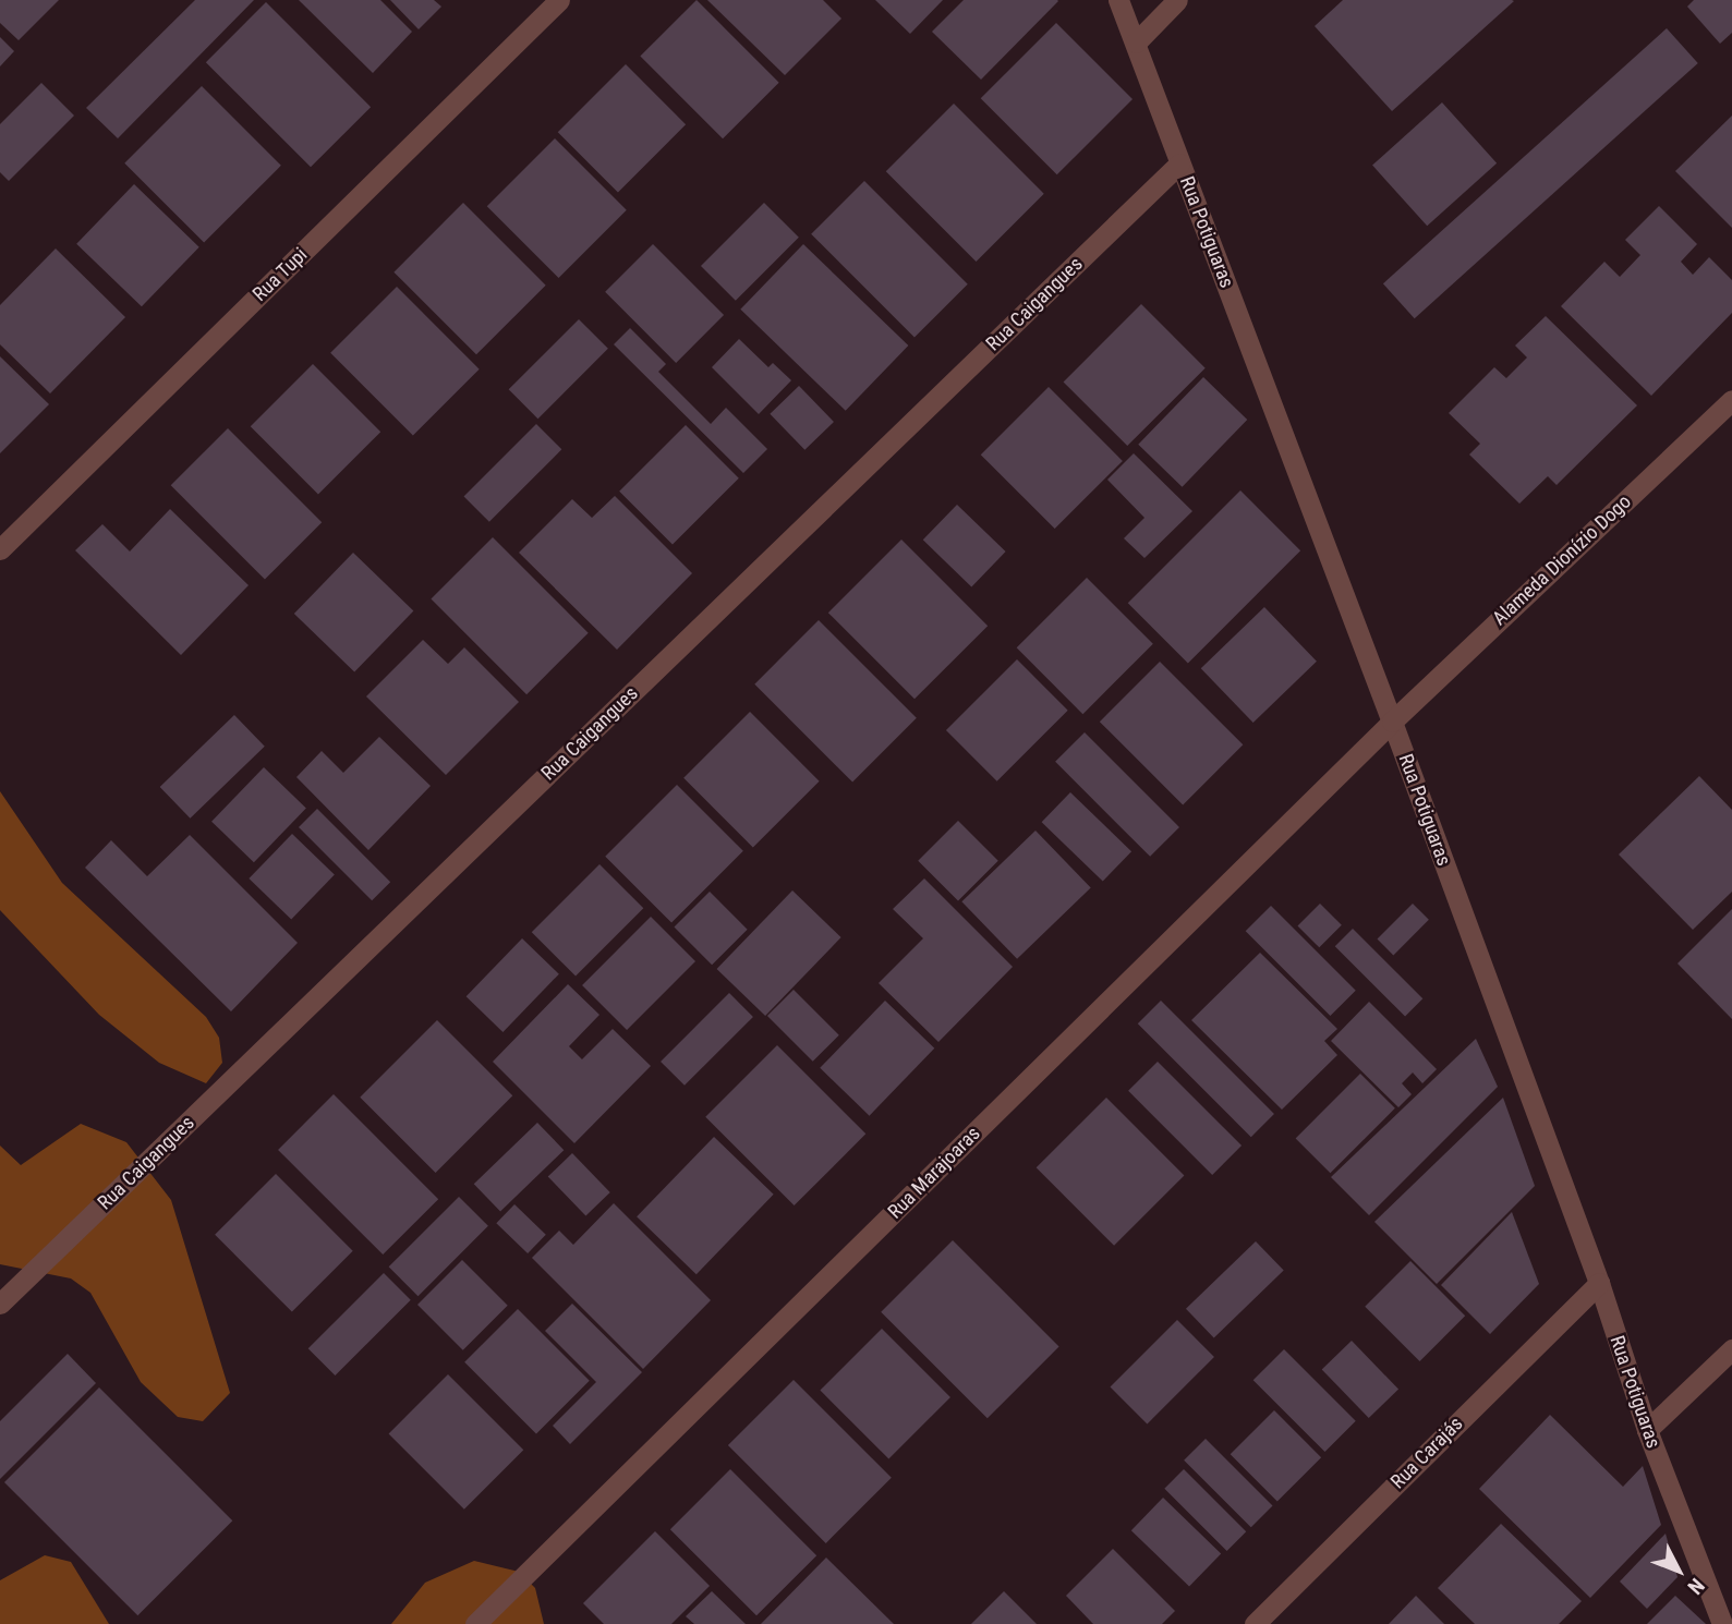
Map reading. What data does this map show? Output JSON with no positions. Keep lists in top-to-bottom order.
{
  "streets": {
    "street": [
      "Rua Potiguaras",
      "Rua Tupi",
      "Rua Caigangues",
      "Alameda Dionízio Dogo",
      "Rua Marajoaras",
      "Rua Carajás"
    ]
  },
  "crossings": [
    ["Rua Potiguaras", "Rua Caigangues"],
    ["Rua Potiguaras", "Alameda Dionízio Dogo"],
    ["Rua Potiguaras", "Rua Marajoaras"],
    ["Rua Potiguaras", "Rua Carajás"],
    ["Alameda Dionízio Dogo", "Rua Marajoaras"]
  ],
  "north": "bottom right"
}
